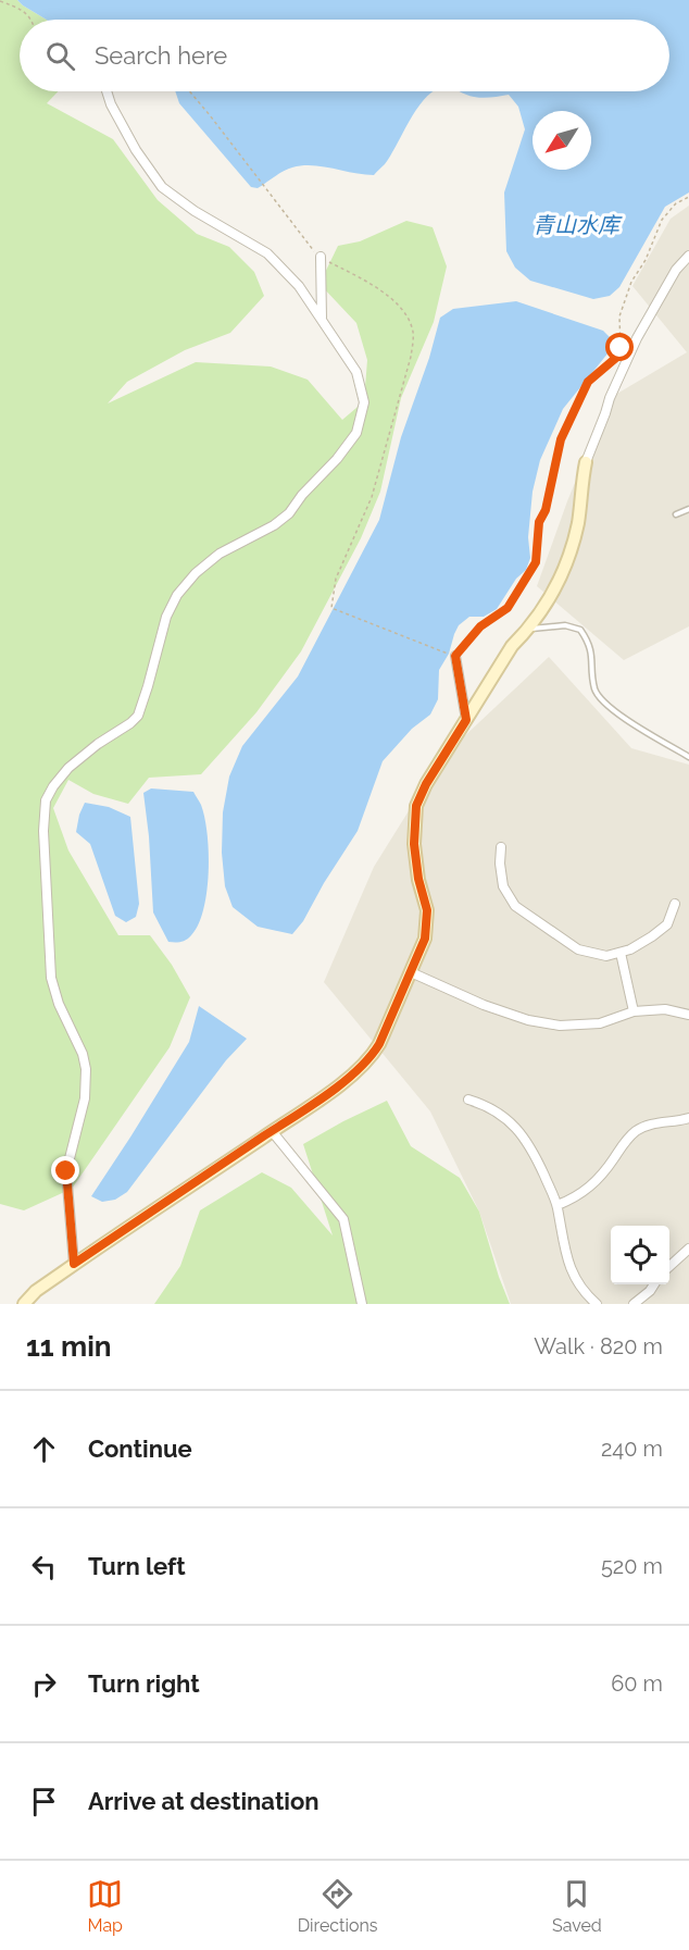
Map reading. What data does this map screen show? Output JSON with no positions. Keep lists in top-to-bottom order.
{
  "water": ["青山水库"],
  "north": "bottom left",
  "page": {
    "search": "Search here",
    "heading": ["11 min", "Walk · 820 m"],
    "list": [
      ["Continue", "240 m"],
      ["Turn left", "520 m"],
      ["Turn right", "60 m"],
      "Arrive at destination"
    ],
    "nav": ["Map", "Directions", "Saved"]
  }
}
